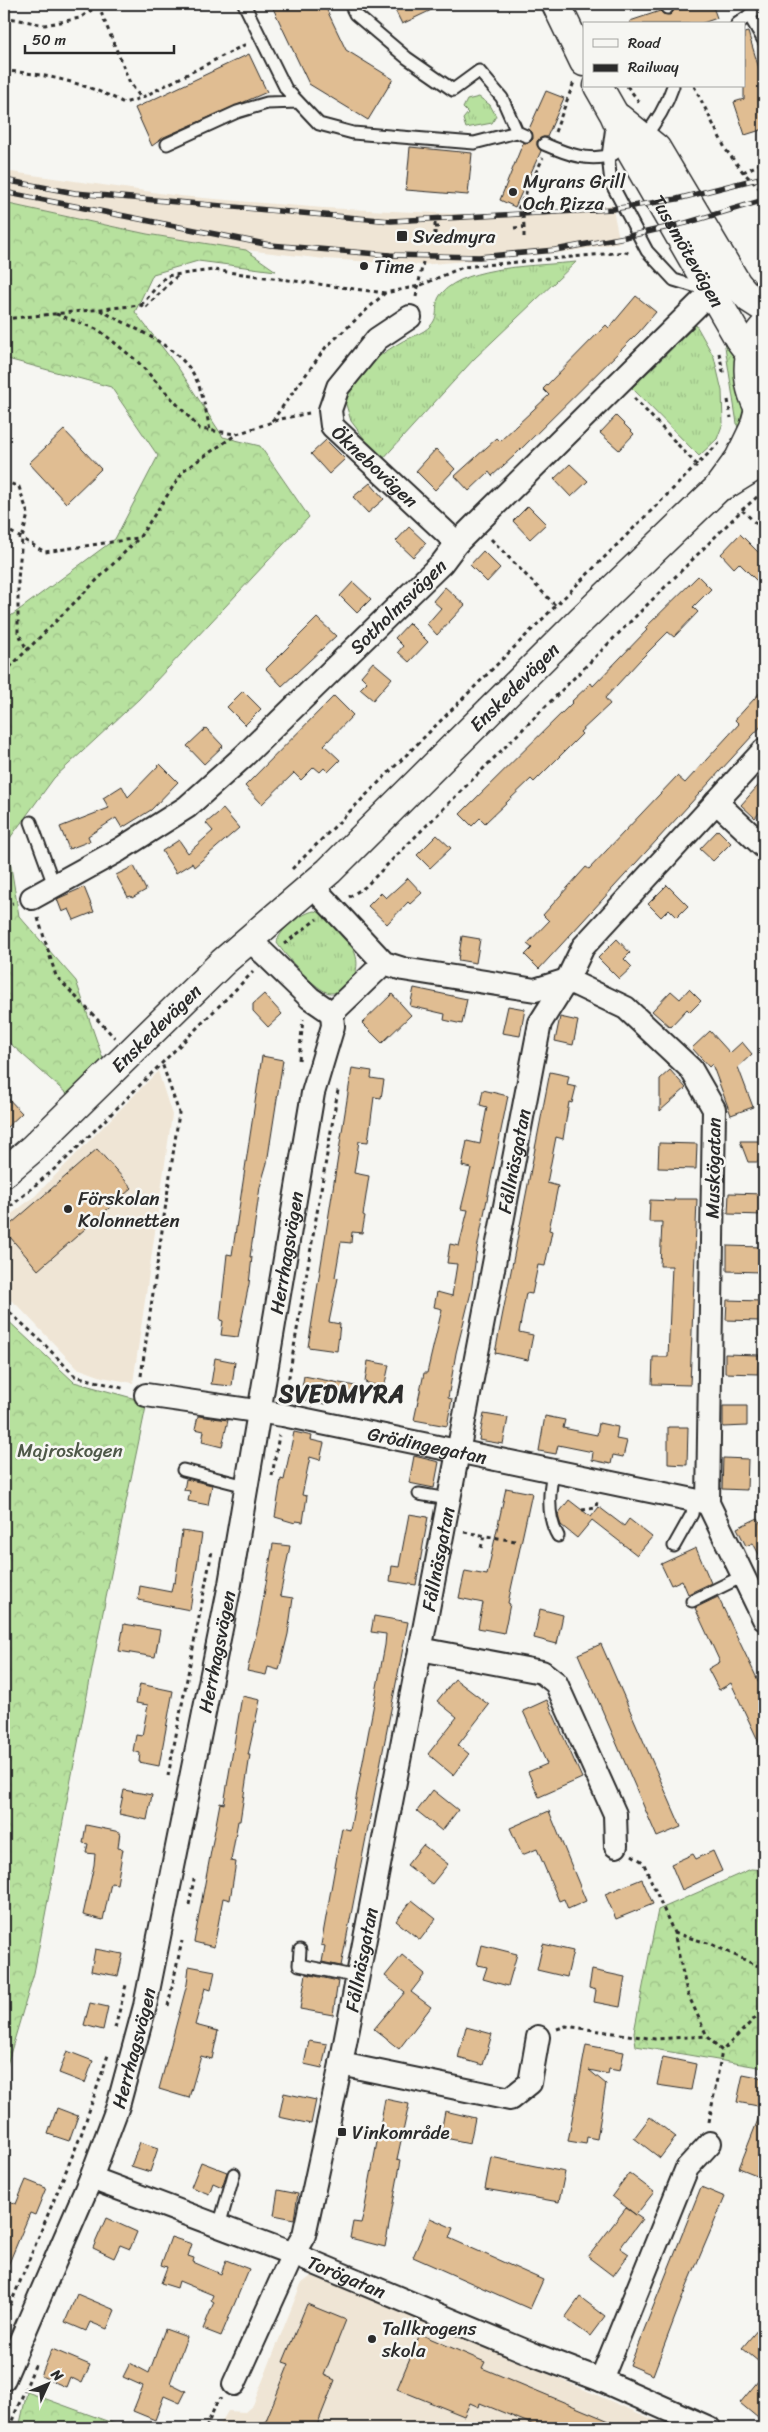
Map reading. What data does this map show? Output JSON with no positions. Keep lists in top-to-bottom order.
{
  "streets": {
    "street": [
      "Tussmötevägen",
      "Öknebovägen",
      "Sotholmsvägen",
      "Enskedevägen",
      "Fållnäsgatan",
      "Muskögatan",
      "Herrhagsvägen",
      "Grödingegatan",
      "Torögatan"
    ]
  },
  "crossings": [
    ["Tussmötevägen", "Sotholmsvägen"],
    ["Öknebovägen", "Sotholmsvägen"],
    ["Fållnäsgatan", "Muskögatan"],
    ["Fållnäsgatan", "Grödingegatan"],
    ["Fållnäsgatan", "Torögatan"],
    ["Muskögatan", "Grödingegatan"],
    ["Herrhagsvägen", "Grödingegatan"],
    ["Herrhagsvägen", "Torögatan"]
  ],
  "districts": ["SVEDMYRA"],
  "parks": ["Majroskogen"],
  "places": {
    "other": [
      "Myrans Grill Och Pizza",
      "Time",
      "Förskolan Kolonnetten",
      "Tallkrogens skola"
    ],
    "transit": ["Svedmyra", "Vinkområde"]
  },
  "legend": ["Road", "Railway"],
  "scale_bar": "50 m",
  "north": "top right"
}
